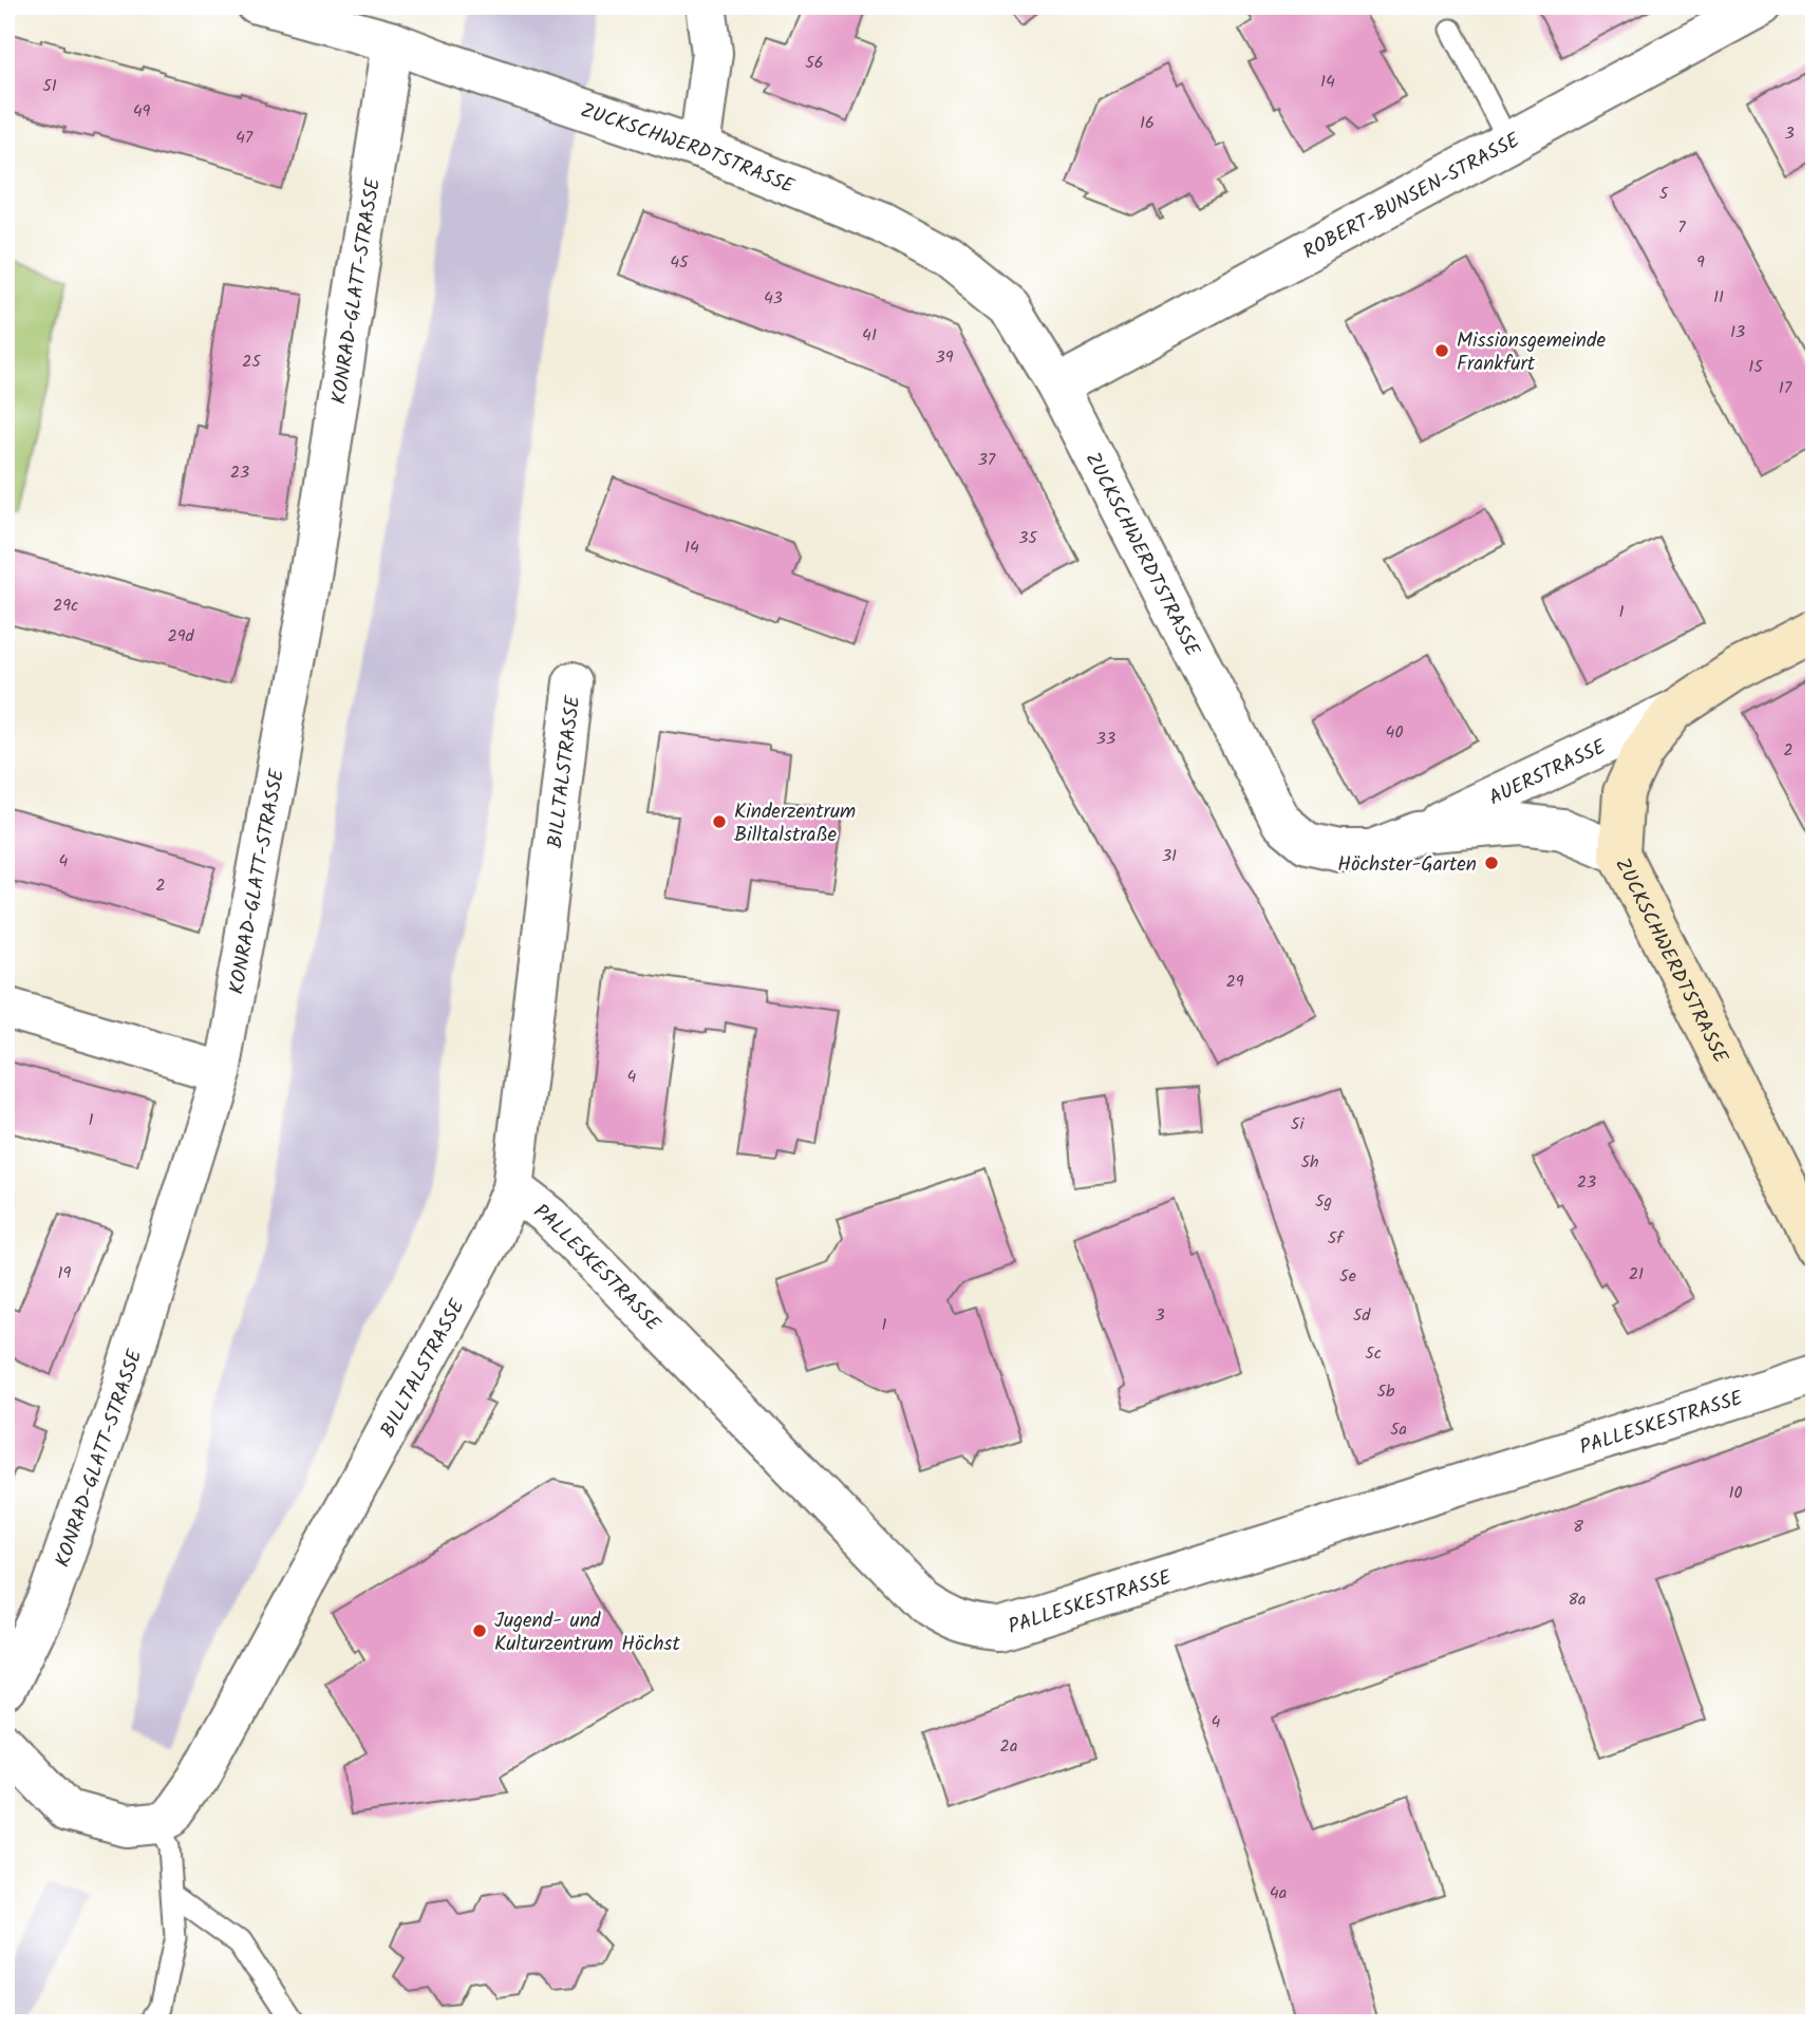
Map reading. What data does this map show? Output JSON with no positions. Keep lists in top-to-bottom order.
{
  "streets": {
    "main road": ["ZUCKSCHWERDTSTRASSE", "AUERSTRASSE"],
    "street": [
      "ROBERT-BUNSEN-STRASSE",
      "KONRAD-GLATT-STRASSE",
      "BILLTALSTRASSE",
      "PALLESKESTRASSE"
    ]
  },
  "crossings": [
    ["ZUCKSCHWERDTSTRASSE", "ROBERT-BUNSEN-STRASSE"],
    ["ZUCKSCHWERDTSTRASSE", "KONRAD-GLATT-STRASSE"],
    ["ZUCKSCHWERDTSTRASSE", "AUERSTRASSE"],
    ["BILLTALSTRASSE", "PALLESKESTRASSE"]
  ],
  "places": [
    "Missionsgemeinde Frankfurt",
    "Kinderzentrum Billtalstraße",
    "Höchster-Garten",
    "Jugend- und Kulturzentrum Höchst"
  ],
  "house_numbers": [
    "56",
    "14",
    "51",
    "49",
    "16",
    "3",
    "47",
    "5",
    "7",
    "45",
    "9",
    "11",
    "43",
    "13",
    "41",
    "39",
    "25",
    "15",
    "17",
    "37",
    "23",
    "35",
    "14",
    "29c",
    "1",
    "29d",
    "40",
    "33",
    "2",
    "31",
    "4",
    "2",
    "29",
    "4",
    "1",
    "5i",
    "5h",
    "23",
    "5g",
    "5f",
    "19",
    "21",
    "5e",
    "3",
    "5d",
    "1",
    "5c",
    "5b",
    "5a",
    "10",
    "8",
    "8a",
    "4",
    "2a",
    "4a"
  ]
}
